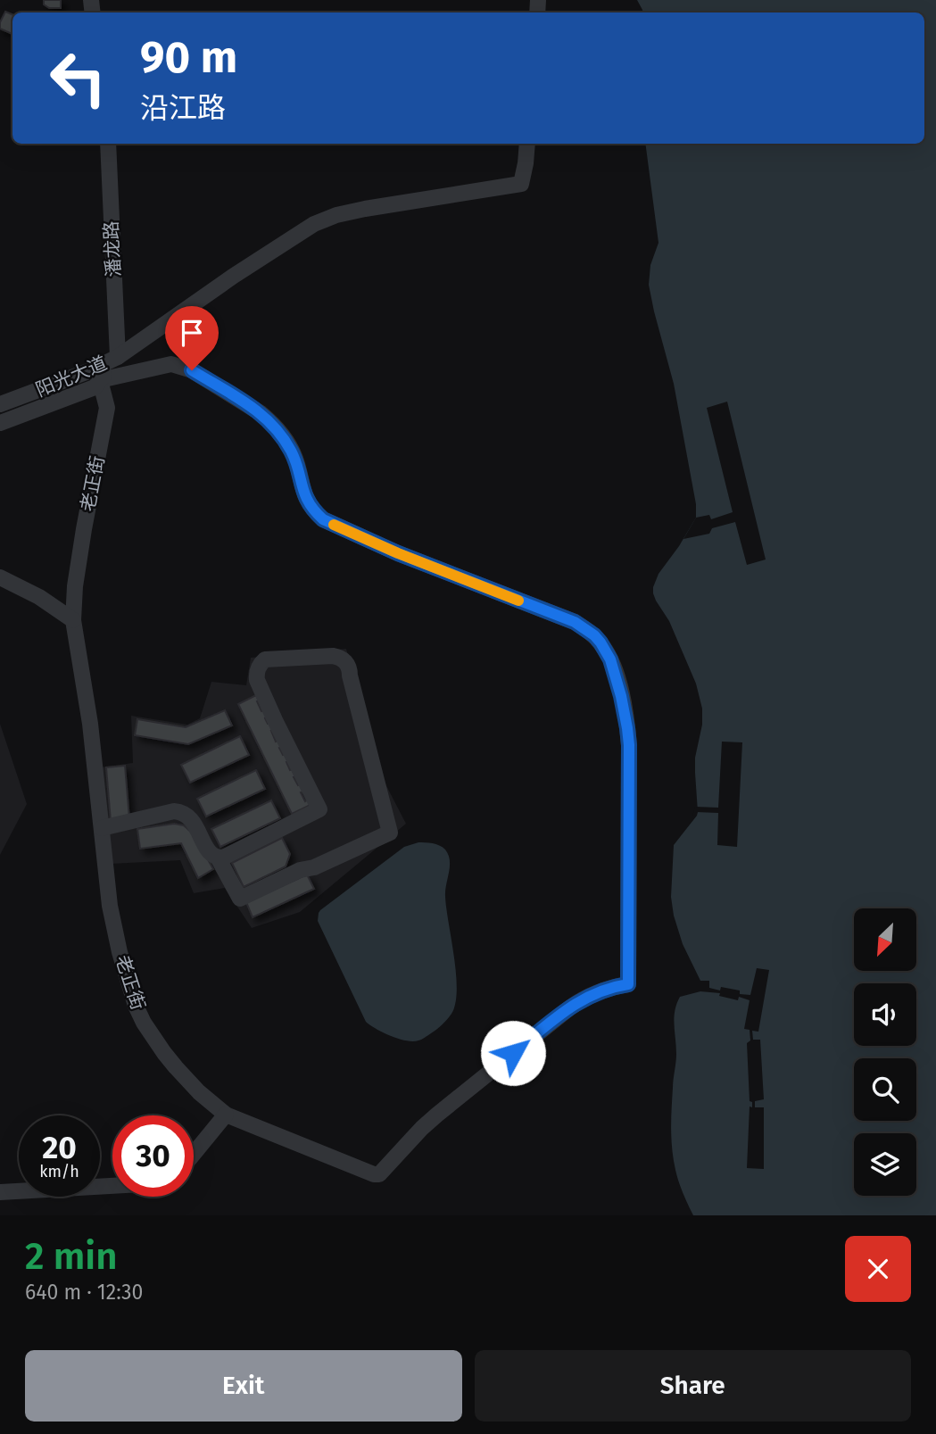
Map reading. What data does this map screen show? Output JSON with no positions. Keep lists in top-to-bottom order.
{
  "streets": {
    "street": ["潘龙路", "阳光大道", "老正街"]
  },
  "crossings": [
    ["潘龙路", "阳光大道"],
    ["阳光大道", "老正街"]
  ],
  "north": "bottom left",
  "page": {
    "turn": ["90 m", "沿江路"],
    "speed": "20 km/h",
    "limit": "30",
    "heading": ["2 min", "640 m · 12:30"],
    "buttons": ["Exit", "Share"]
  }
}
